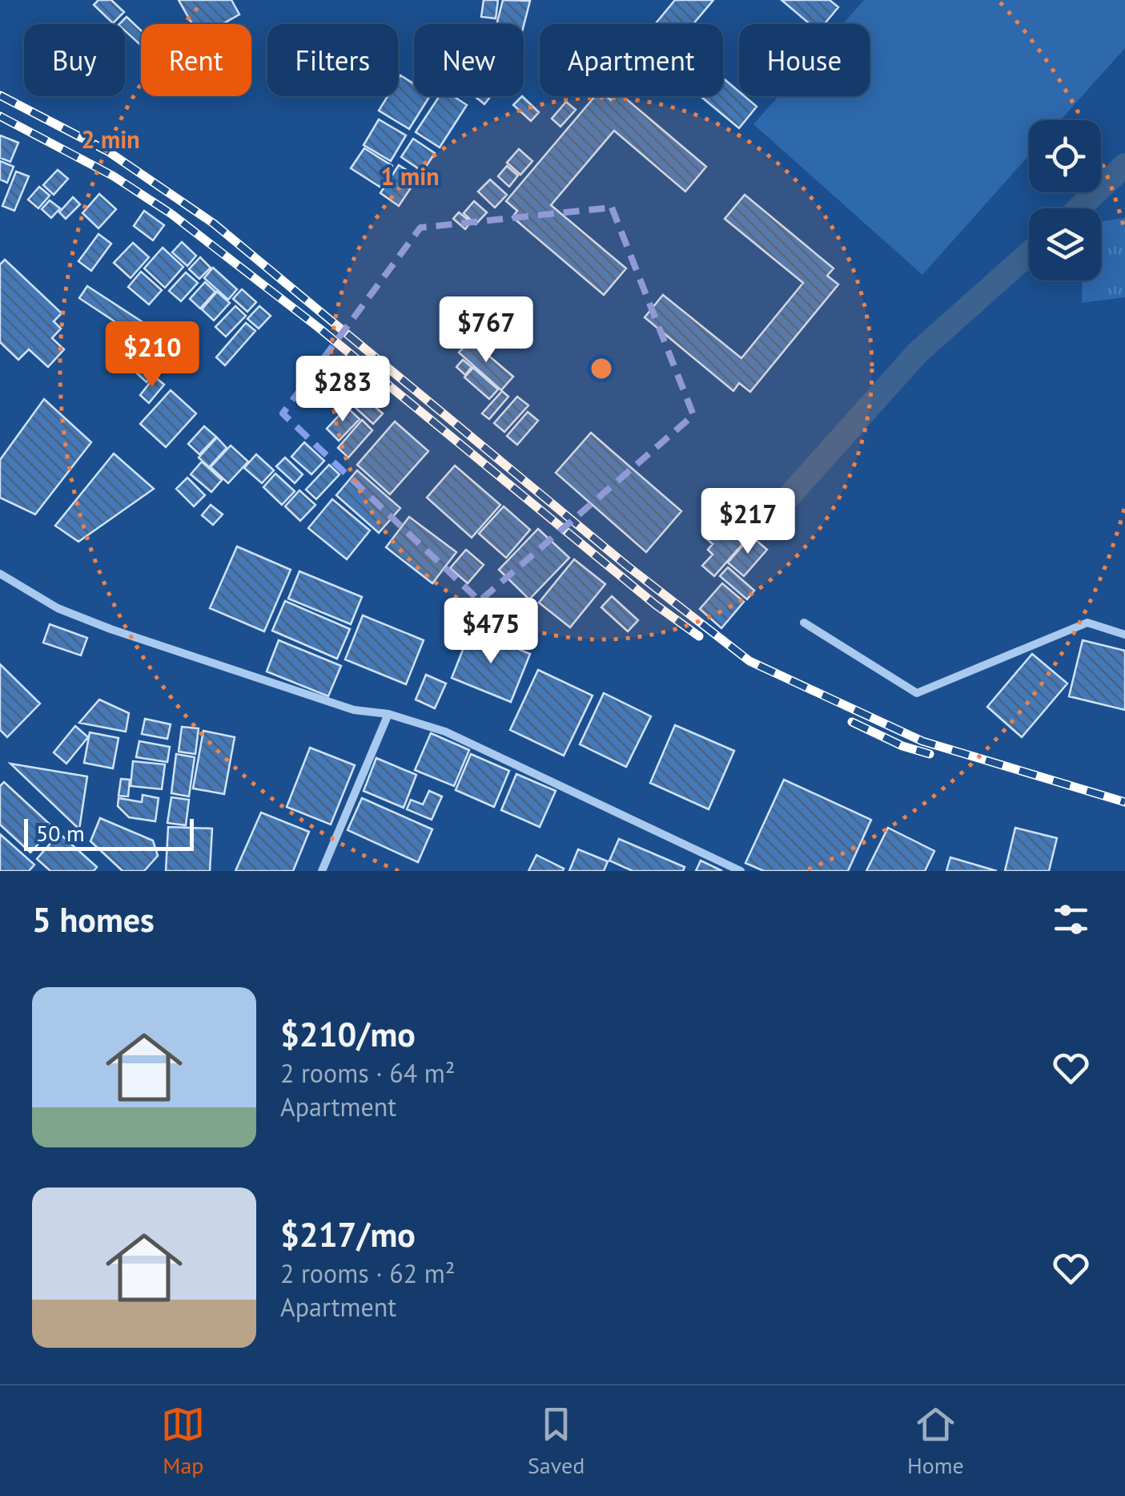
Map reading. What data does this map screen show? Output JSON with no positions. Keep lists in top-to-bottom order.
{
  "scale_bar": "50 m",
  "page": {
    "chip": [
      "Buy",
      "Rent",
      "Filters",
      "New",
      "Apartment",
      "House"
    ],
    "price": [
      "$767",
      "$210",
      "$283",
      "$217",
      "$475"
    ],
    "scale": "50 m",
    "heading": "5 homes",
    "list": [
      {
        "name": "$210/mo",
        "note": "2 rooms · 64 m² · Apartment"
      },
      {
        "name": "$217/mo",
        "note": "2 rooms · 62 m² · Apartment"
      }
    ],
    "tabs": ["Map", "Saved", "Home"]
  },
  "rings": ["2 min", "1 min"]
}
